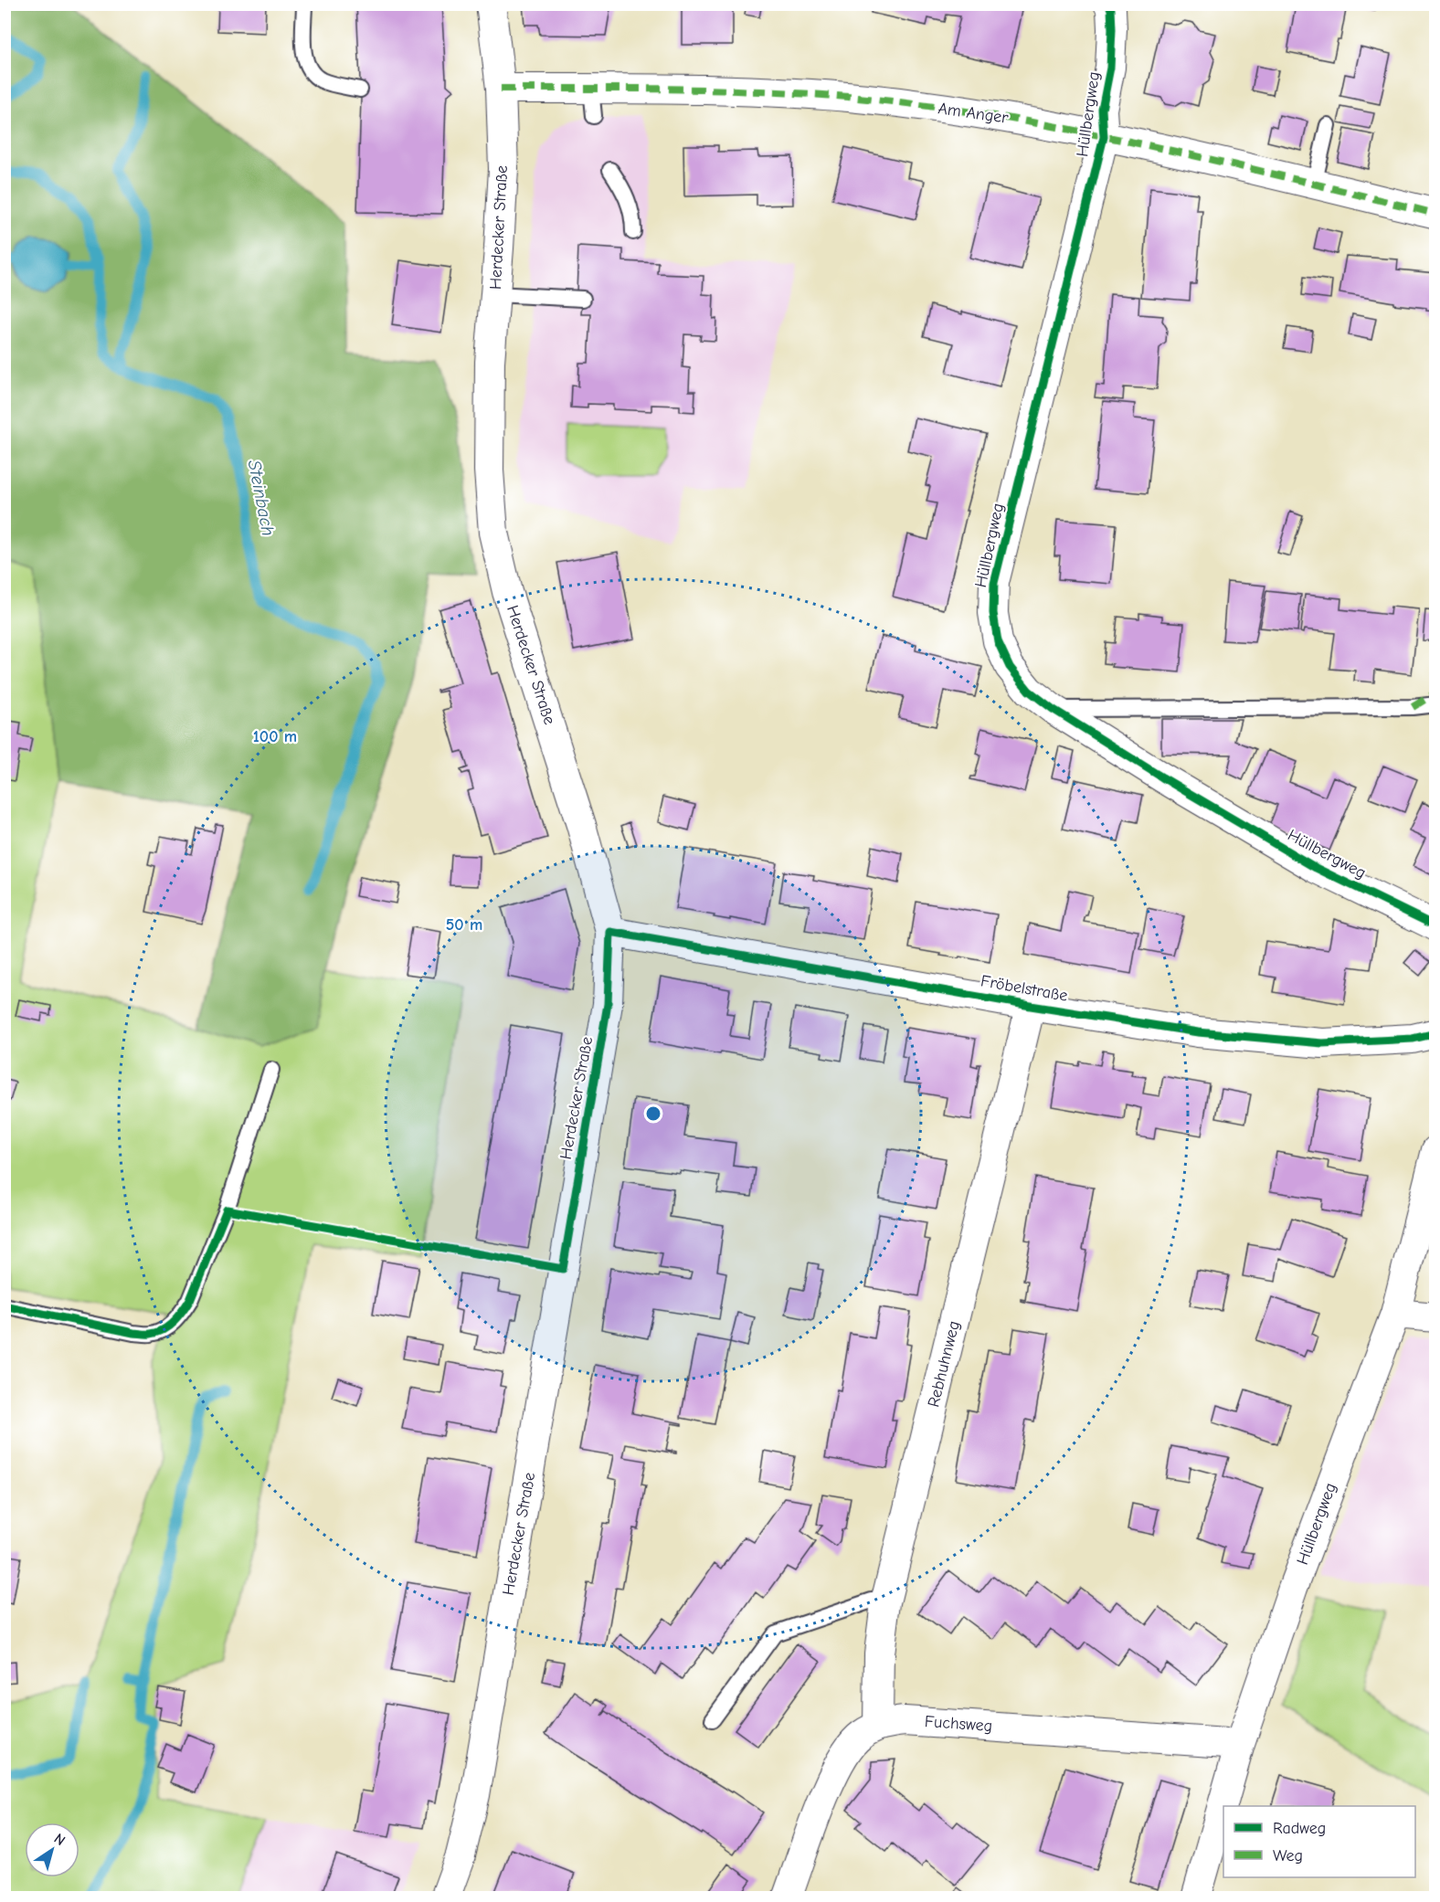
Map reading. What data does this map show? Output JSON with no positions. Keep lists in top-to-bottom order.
{
  "streets": {
    "street": [
      "Am Anger",
      "Hüllbergweg",
      "Herdecker Straße",
      "Fröbelstraße",
      "Rebhuhnweg",
      "Fuchsweg"
    ]
  },
  "crossings": [
    ["Am Anger", "Hüllbergweg"],
    ["Am Anger", "Herdecker Straße"],
    ["Hüllbergweg", "Fuchsweg"],
    ["Herdecker Straße", "Fröbelstraße"],
    ["Fröbelstraße", "Rebhuhnweg"],
    ["Rebhuhnweg", "Fuchsweg"]
  ],
  "water": ["Steinbach"],
  "legend": ["Radweg", "Weg"],
  "north": "top right",
  "rings": ["100 m", "50 m"]
}
